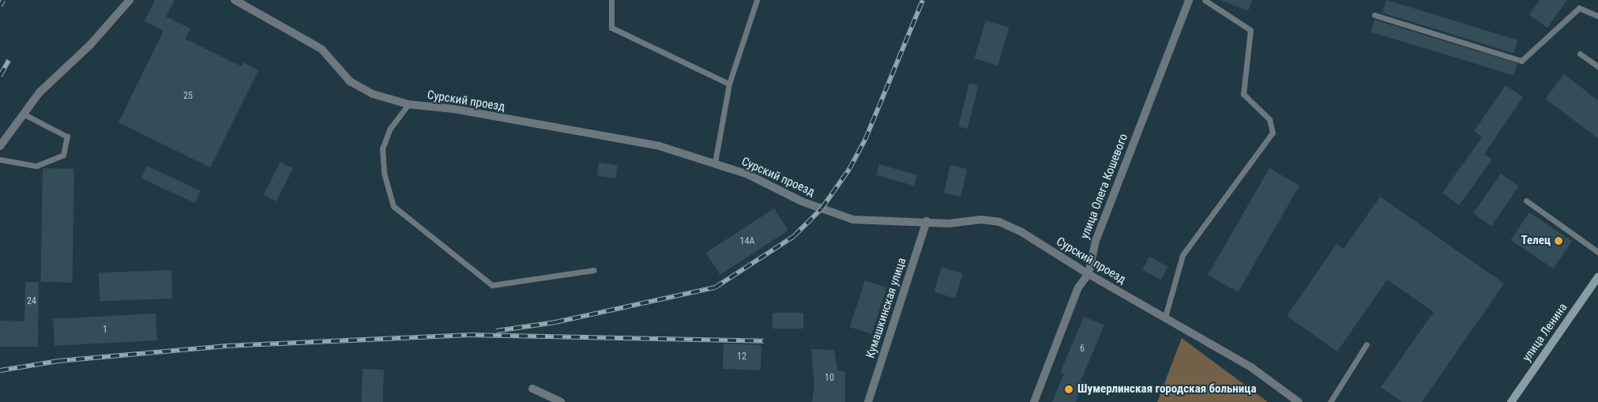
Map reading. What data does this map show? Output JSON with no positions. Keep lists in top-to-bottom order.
{
  "streets": {
    "main road": ["улица Ленина"],
    "street": ["Сурский проезд", "улица Олега Кошевого", "Кумашкинская улица"]
  },
  "crossings": [
    ["Сурский проезд", "улица Олега Кошевого"],
    ["Сурский проезд", "Кумашкинская улица"]
  ],
  "places": ["Телец", "Шумерлинская городская больница"],
  "house_numbers": [
    "25",
    "14А",
    "24",
    "1",
    "6",
    "12",
    "10"
  ]
}
